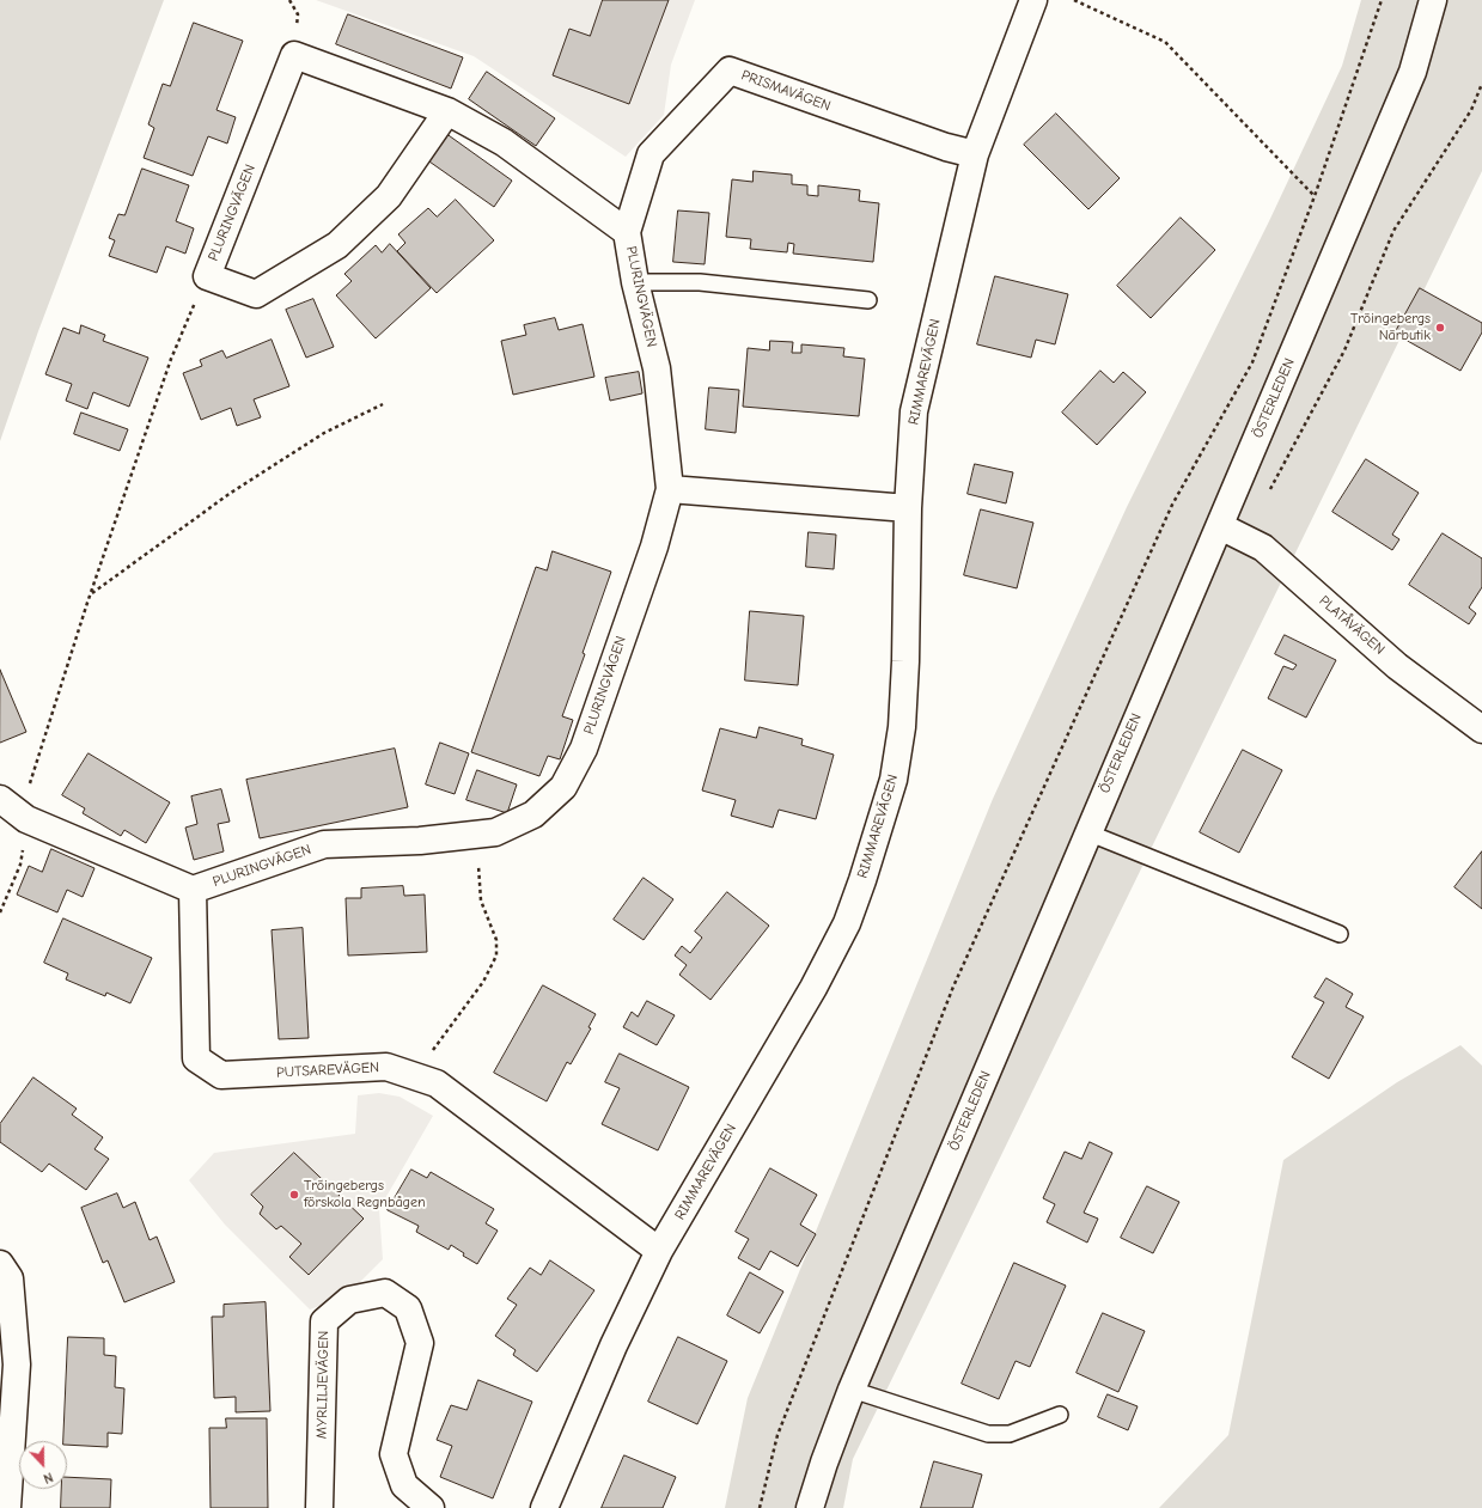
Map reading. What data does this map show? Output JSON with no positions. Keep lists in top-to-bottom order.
{
  "streets": {
    "street": [
      "PRISMAVÄGEN",
      "PLURINGVÄGEN",
      "RIMMAREVÄGEN",
      "ÖSTERLEDEN",
      "PLATÅVÄGEN",
      "PUTSAREVÄGEN",
      "MYRLILJEVÄGEN"
    ]
  },
  "crossings": [
    ["PRISMAVÄGEN", "PLURINGVÄGEN"],
    ["PRISMAVÄGEN", "RIMMAREVÄGEN"],
    ["PLURINGVÄGEN", "PUTSAREVÄGEN"],
    ["RIMMAREVÄGEN", "PUTSAREVÄGEN"],
    ["ÖSTERLEDEN", "PLATÅVÄGEN"]
  ],
  "places": ["Tröingebergs Närbutik", "Tröingebergs förskola Regnbågen"],
  "north": "bottom"
}
